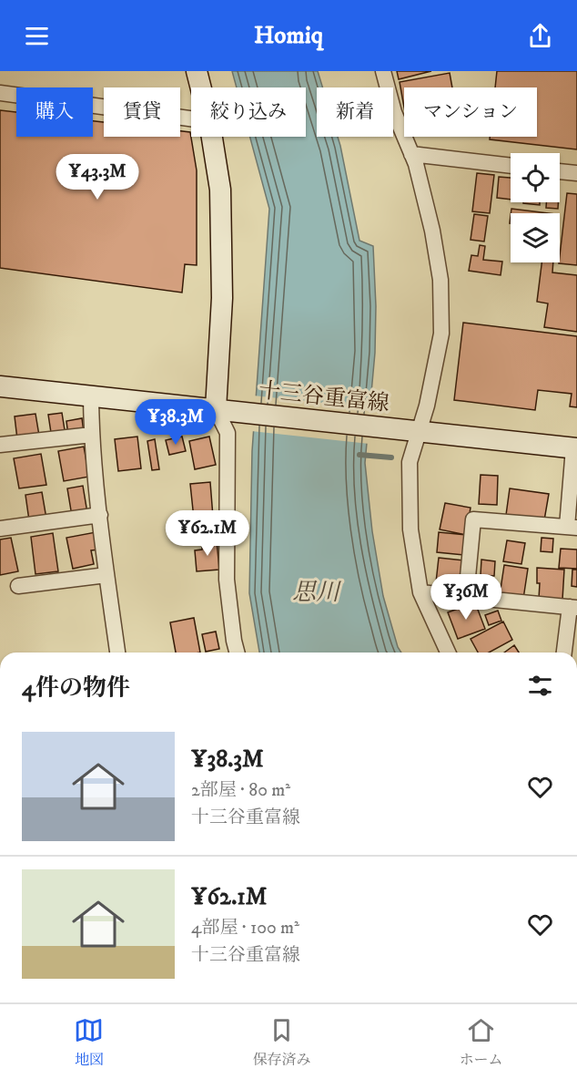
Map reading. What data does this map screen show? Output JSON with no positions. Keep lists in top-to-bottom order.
{
  "streets": {
    "main road": ["十三谷重富線"]
  },
  "water": ["思川"],
  "page": {
    "header": "Homiq",
    "chip": [
      "購入",
      "賃貸",
      "絞り込み",
      "新着",
      "マンション"
    ],
    "price": [
      "¥43.3M",
      "¥38.3M",
      "¥62.1M",
      "¥36M"
    ],
    "heading": "4件の物件",
    "list": [
      {
        "name": "¥38.3M",
        "note": "2部屋 · 80 m² · 十三谷重富線"
      },
      {
        "name": "¥62.1M",
        "note": "4部屋 · 100 m² · 十三谷重富線"
      }
    ],
    "tabs": ["地図", "保存済み", "ホーム"]
  }
}
